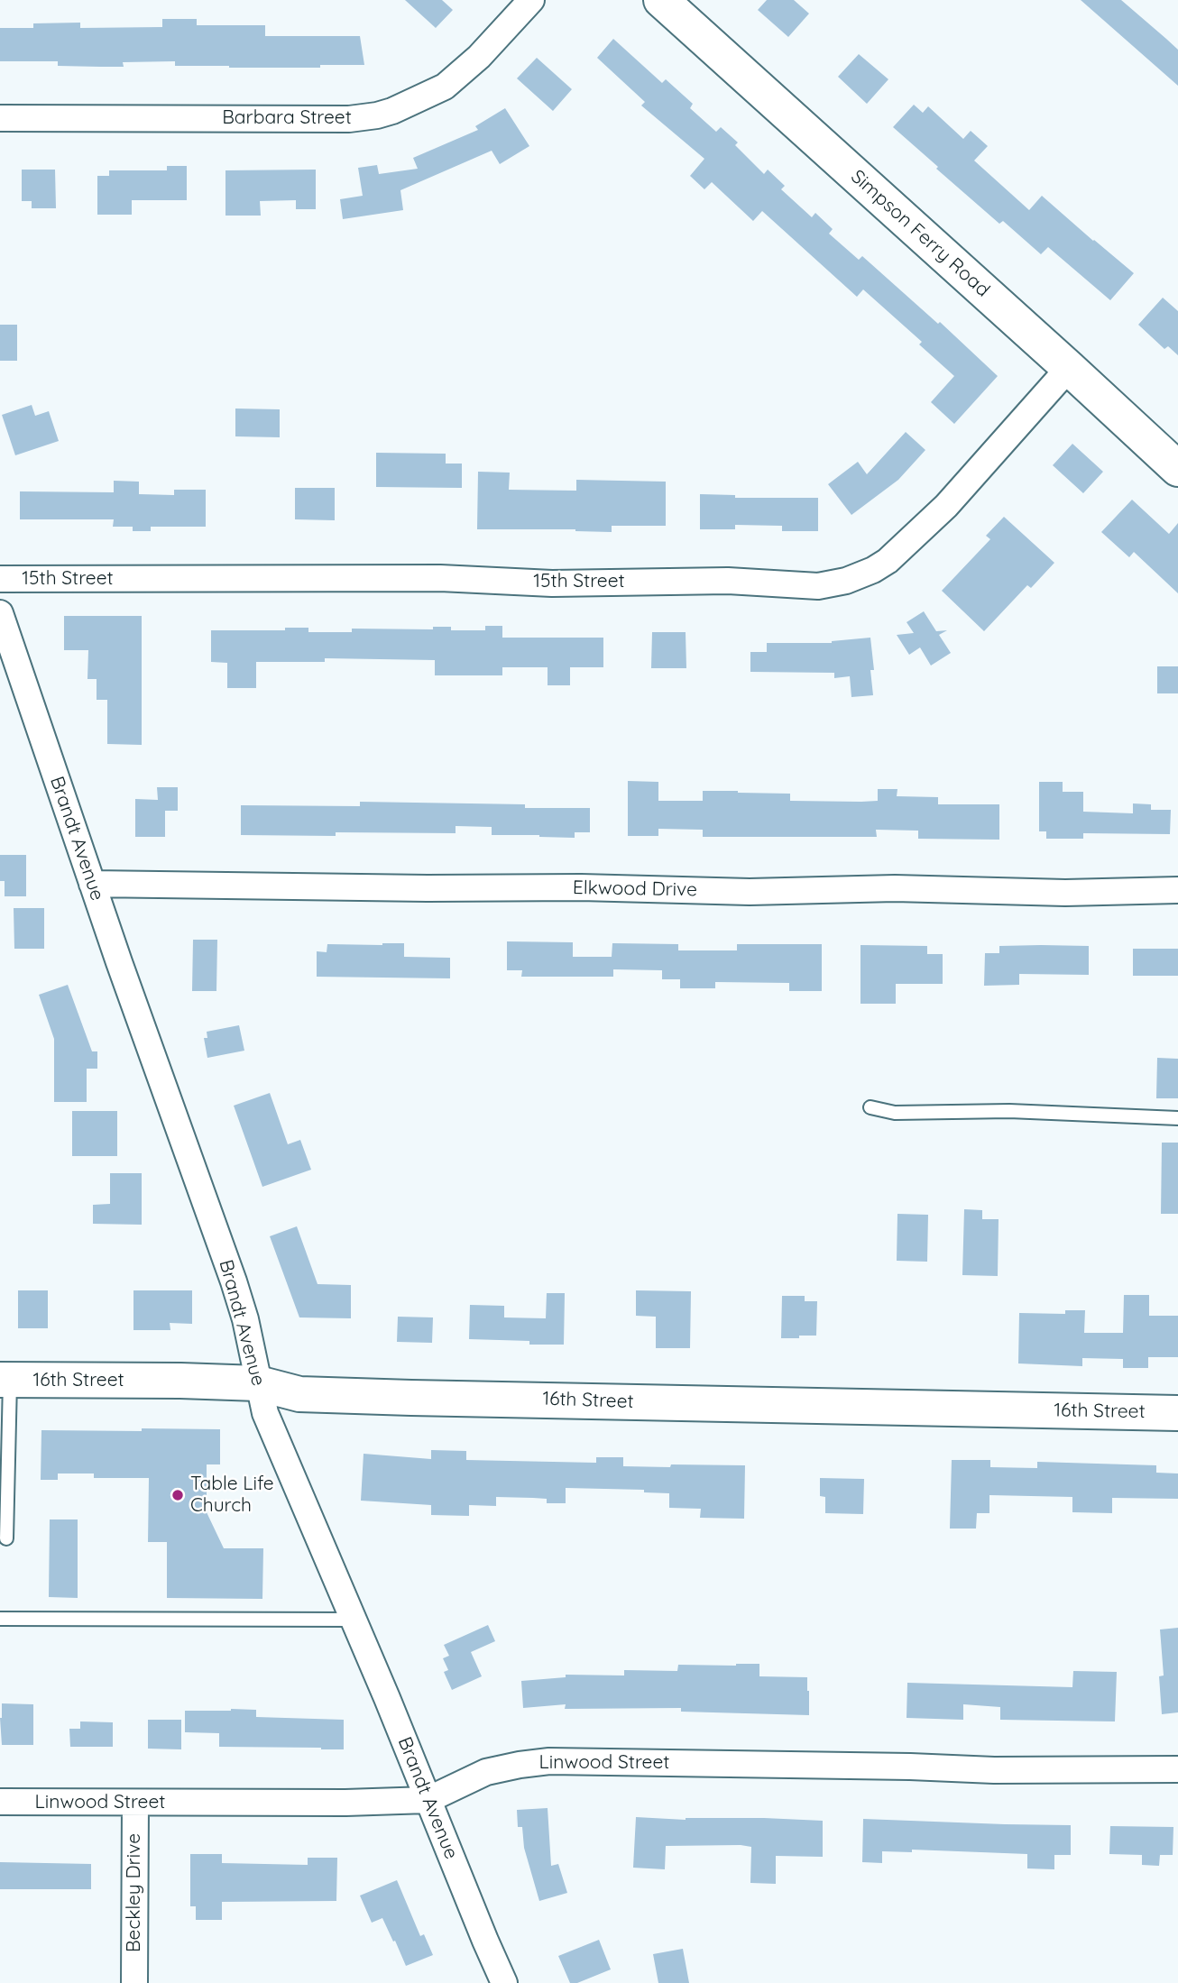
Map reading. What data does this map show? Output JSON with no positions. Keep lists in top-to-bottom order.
{
  "streets": {
    "street": [
      "Barbara Street",
      "Simpson Ferry Road",
      "15th Street",
      "Brandt Avenue",
      "Elkwood Drive",
      "16th Street",
      "Linwood Street",
      "Beckley Drive"
    ]
  },
  "crossings": [
    ["Simpson Ferry Road", "15th Street"],
    ["Brandt Avenue", "Elkwood Drive"],
    ["Brandt Avenue", "16th Street"],
    ["Brandt Avenue", "Linwood Street"],
    ["Linwood Street", "Beckley Drive"]
  ],
  "places": ["Table Life Church"]
}
